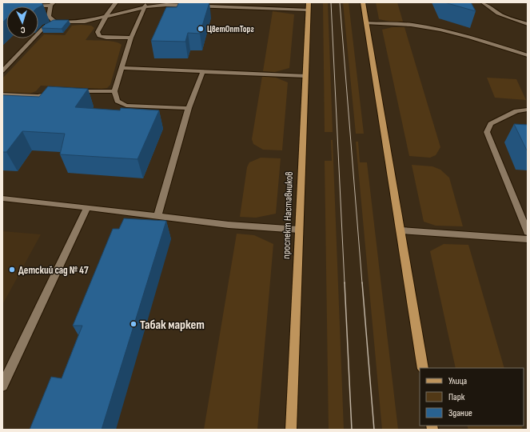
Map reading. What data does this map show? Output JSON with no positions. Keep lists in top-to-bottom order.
{
  "streets": {
    "main road": ["проспект Наставников"]
  },
  "places": ["ЦветОптТорг", "Детский сад № 47", "Табак маркет"],
  "legend": ["Улица", "Парк", "Здание"],
  "north": "bottom"
}
